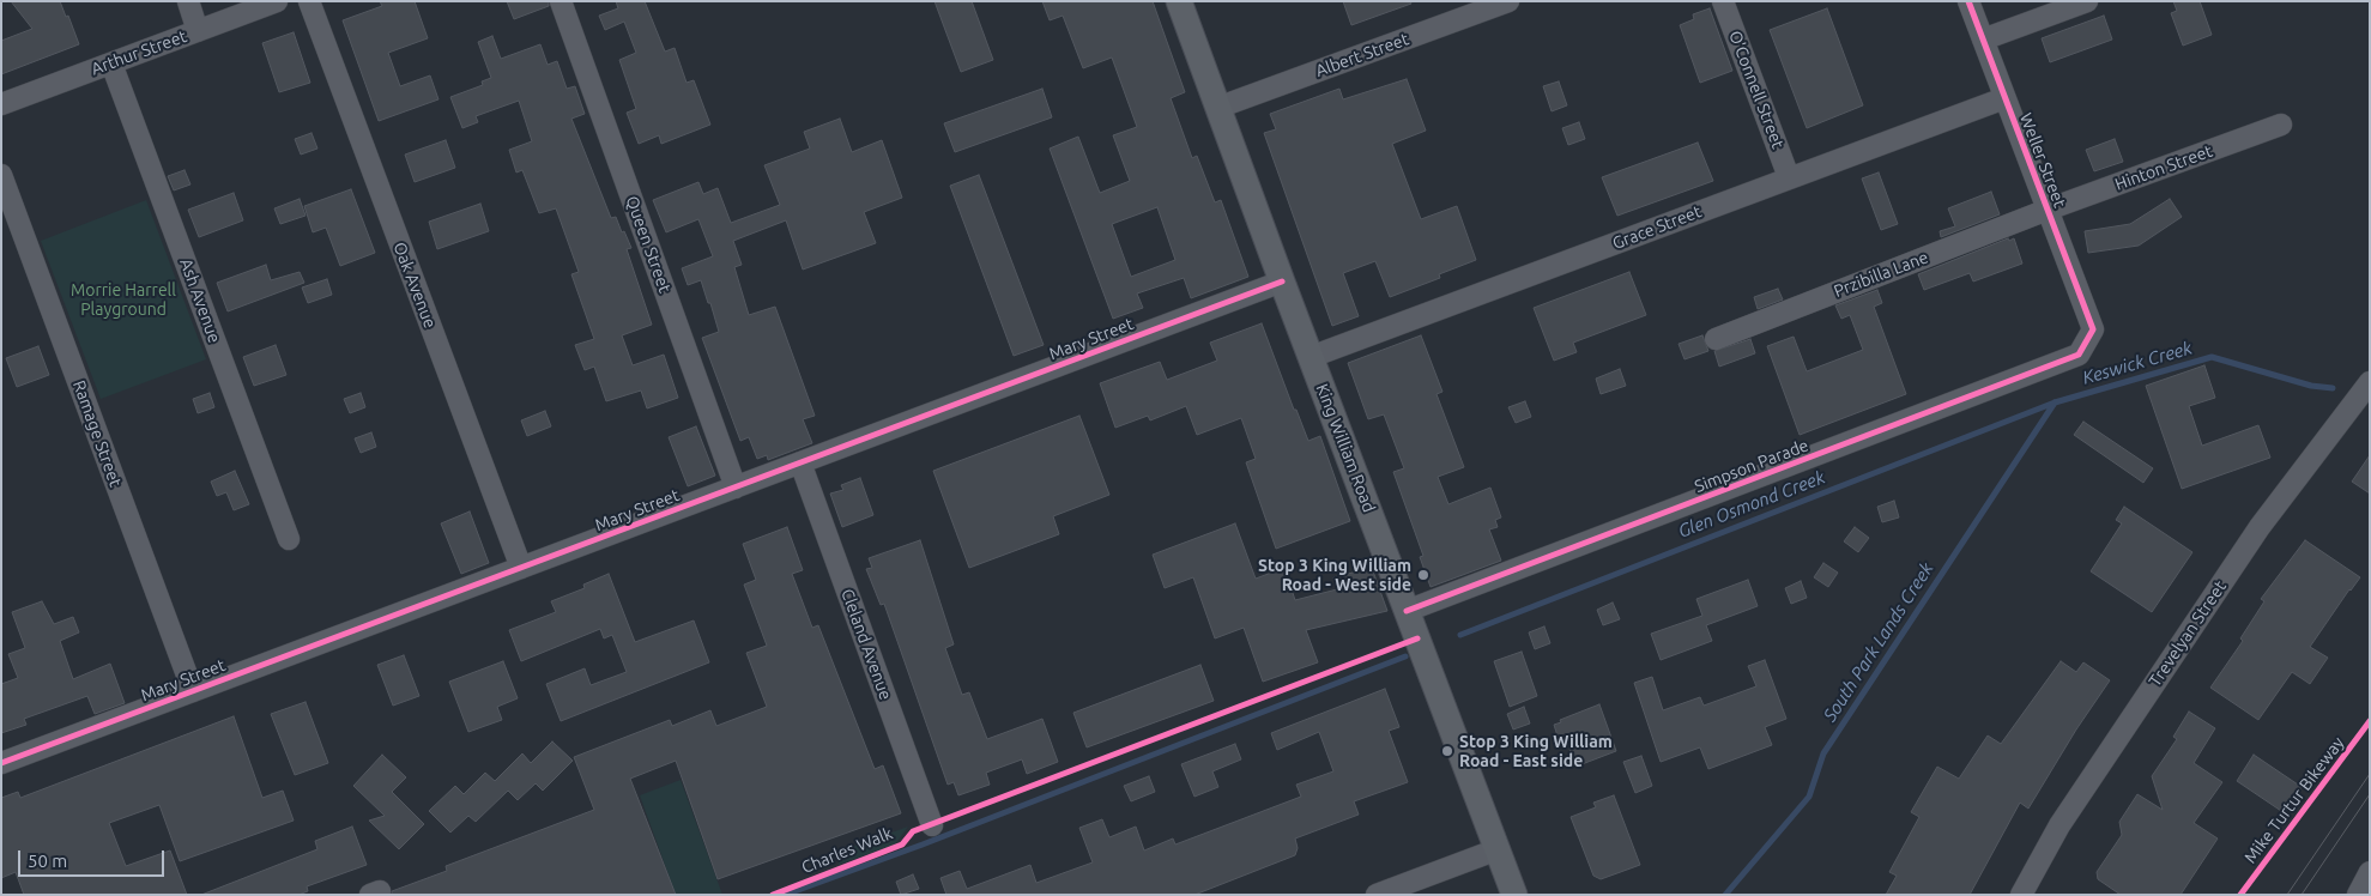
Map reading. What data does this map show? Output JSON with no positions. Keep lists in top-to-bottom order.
{
  "streets": {
    "main road": ["King William Road"],
    "street": [
      "Arthur Street",
      "Albert Street",
      "O'Connell Street",
      "Weller Street",
      "Hinton Street",
      "Grace Street",
      "Queen Street",
      "Przibilla Lane",
      "Oak Avenue",
      "Ash Avenue",
      "Mary Street",
      "Ramage Street",
      "Simpson Parade",
      "Trevelyan Street",
      "Cleland Avenue"
    ],
    "cycle path": ["Mike Turtur Bikeway", "Charles Walk"]
  },
  "crossings": [
    ["Arthur Street", "Ash Avenue"],
    ["Albert Street", "King William Road"],
    ["O'Connell Street", "Grace Street"],
    ["Weller Street", "Hinton Street"],
    ["Weller Street", "Grace Street"],
    ["Weller Street", "Przibilla Lane"],
    ["Weller Street", "Simpson Parade"],
    ["Hinton Street", "Przibilla Lane"],
    ["Grace Street", "King William Road"],
    ["Queen Street", "Mary Street"],
    ["Oak Avenue", "Mary Street"],
    ["Mary Street", "Ramage Street"],
    ["Mary Street", "King William Road"],
    ["Mary Street", "Cleland Avenue"],
    ["King William Road", "Simpson Parade"]
  ],
  "water": ["Keswick Creek", "Glen Osmond Creek", "South Park Lands Creek"],
  "parks": ["Morrie Harrell Playground"],
  "places": ["Stop 3 King William Road - West side", "Stop 3 King William Road - East side"],
  "scale_bar": "50 m"
}
